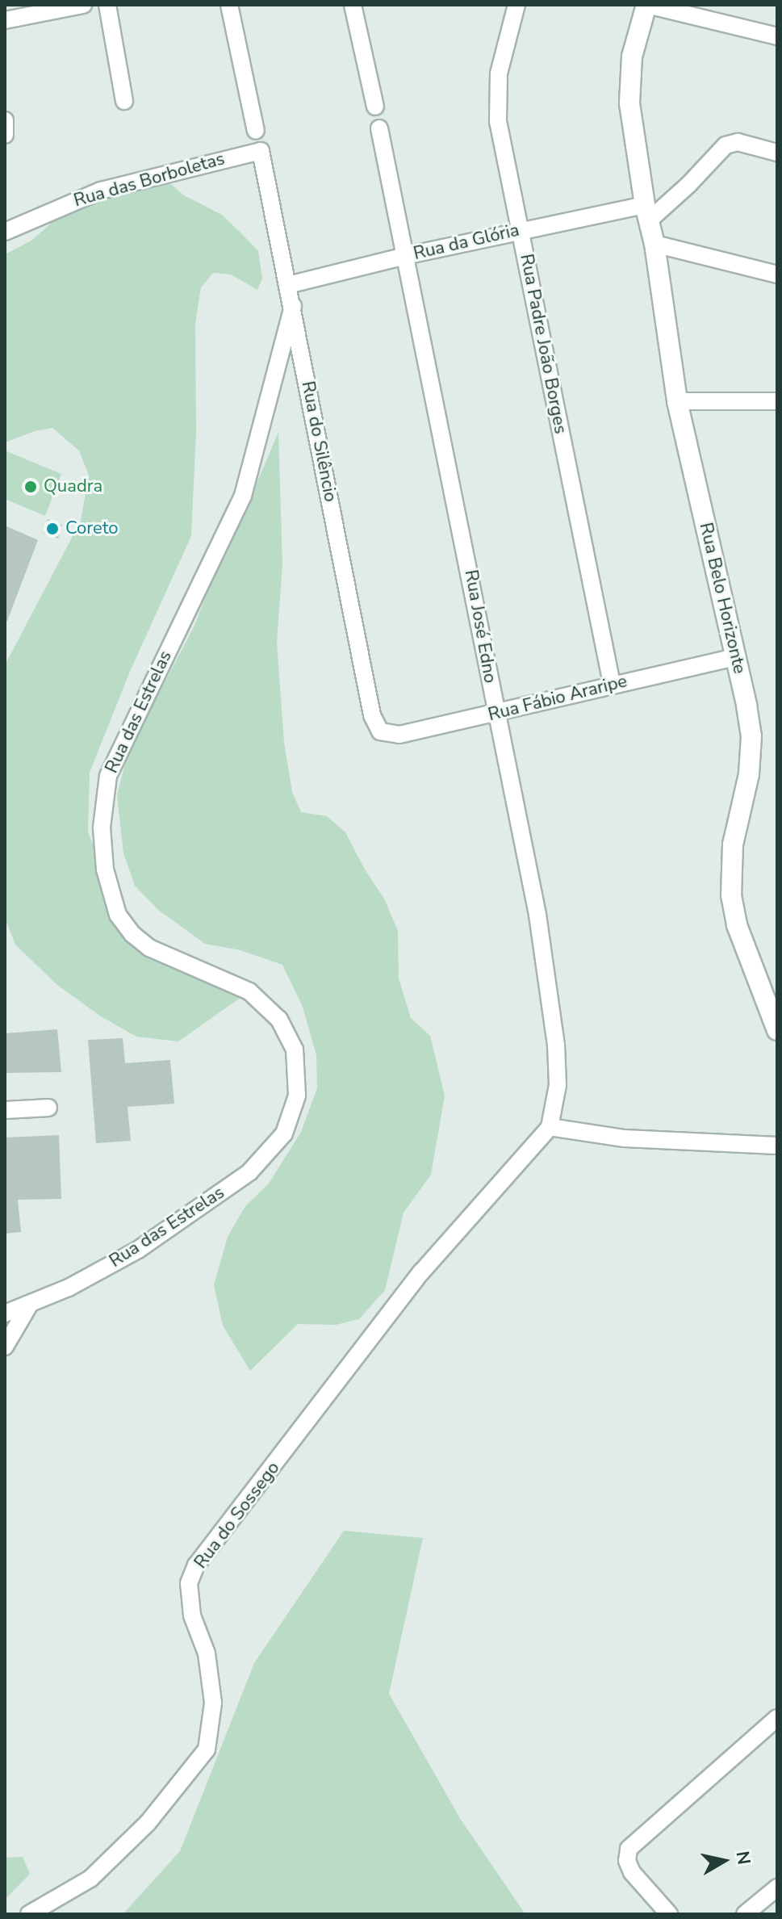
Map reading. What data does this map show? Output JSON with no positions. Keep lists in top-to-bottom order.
{
  "streets": {
    "street": [
      "Rua das Borboletas",
      "Rua da Glória",
      "Rua Padre João Borges",
      "Rua do Silêncio",
      "Rua Belo Horizonte",
      "Rua José Edno",
      "Rua Fábio Araripe",
      "Rua das Estrelas",
      "Rua do Sossego"
    ]
  },
  "crossings": [
    ["Rua das Borboletas", "Rua do Silêncio"],
    ["Rua da Glória", "Rua Padre João Borges"],
    ["Rua da Glória", "Rua do Silêncio"],
    ["Rua da Glória", "Rua Belo Horizonte"],
    ["Rua da Glória", "Rua José Edno"],
    ["Rua Padre João Borges", "Rua Fábio Araripe"],
    ["Rua do Silêncio", "Rua Fábio Araripe"],
    ["Rua do Silêncio", "Rua das Estrelas"],
    ["Rua Belo Horizonte", "Rua Fábio Araripe"],
    ["Rua José Edno", "Rua Fábio Araripe"],
    ["Rua José Edno", "Rua do Sossego"]
  ],
  "places": ["Quadra", "Coreto"],
  "north": "right"
}
